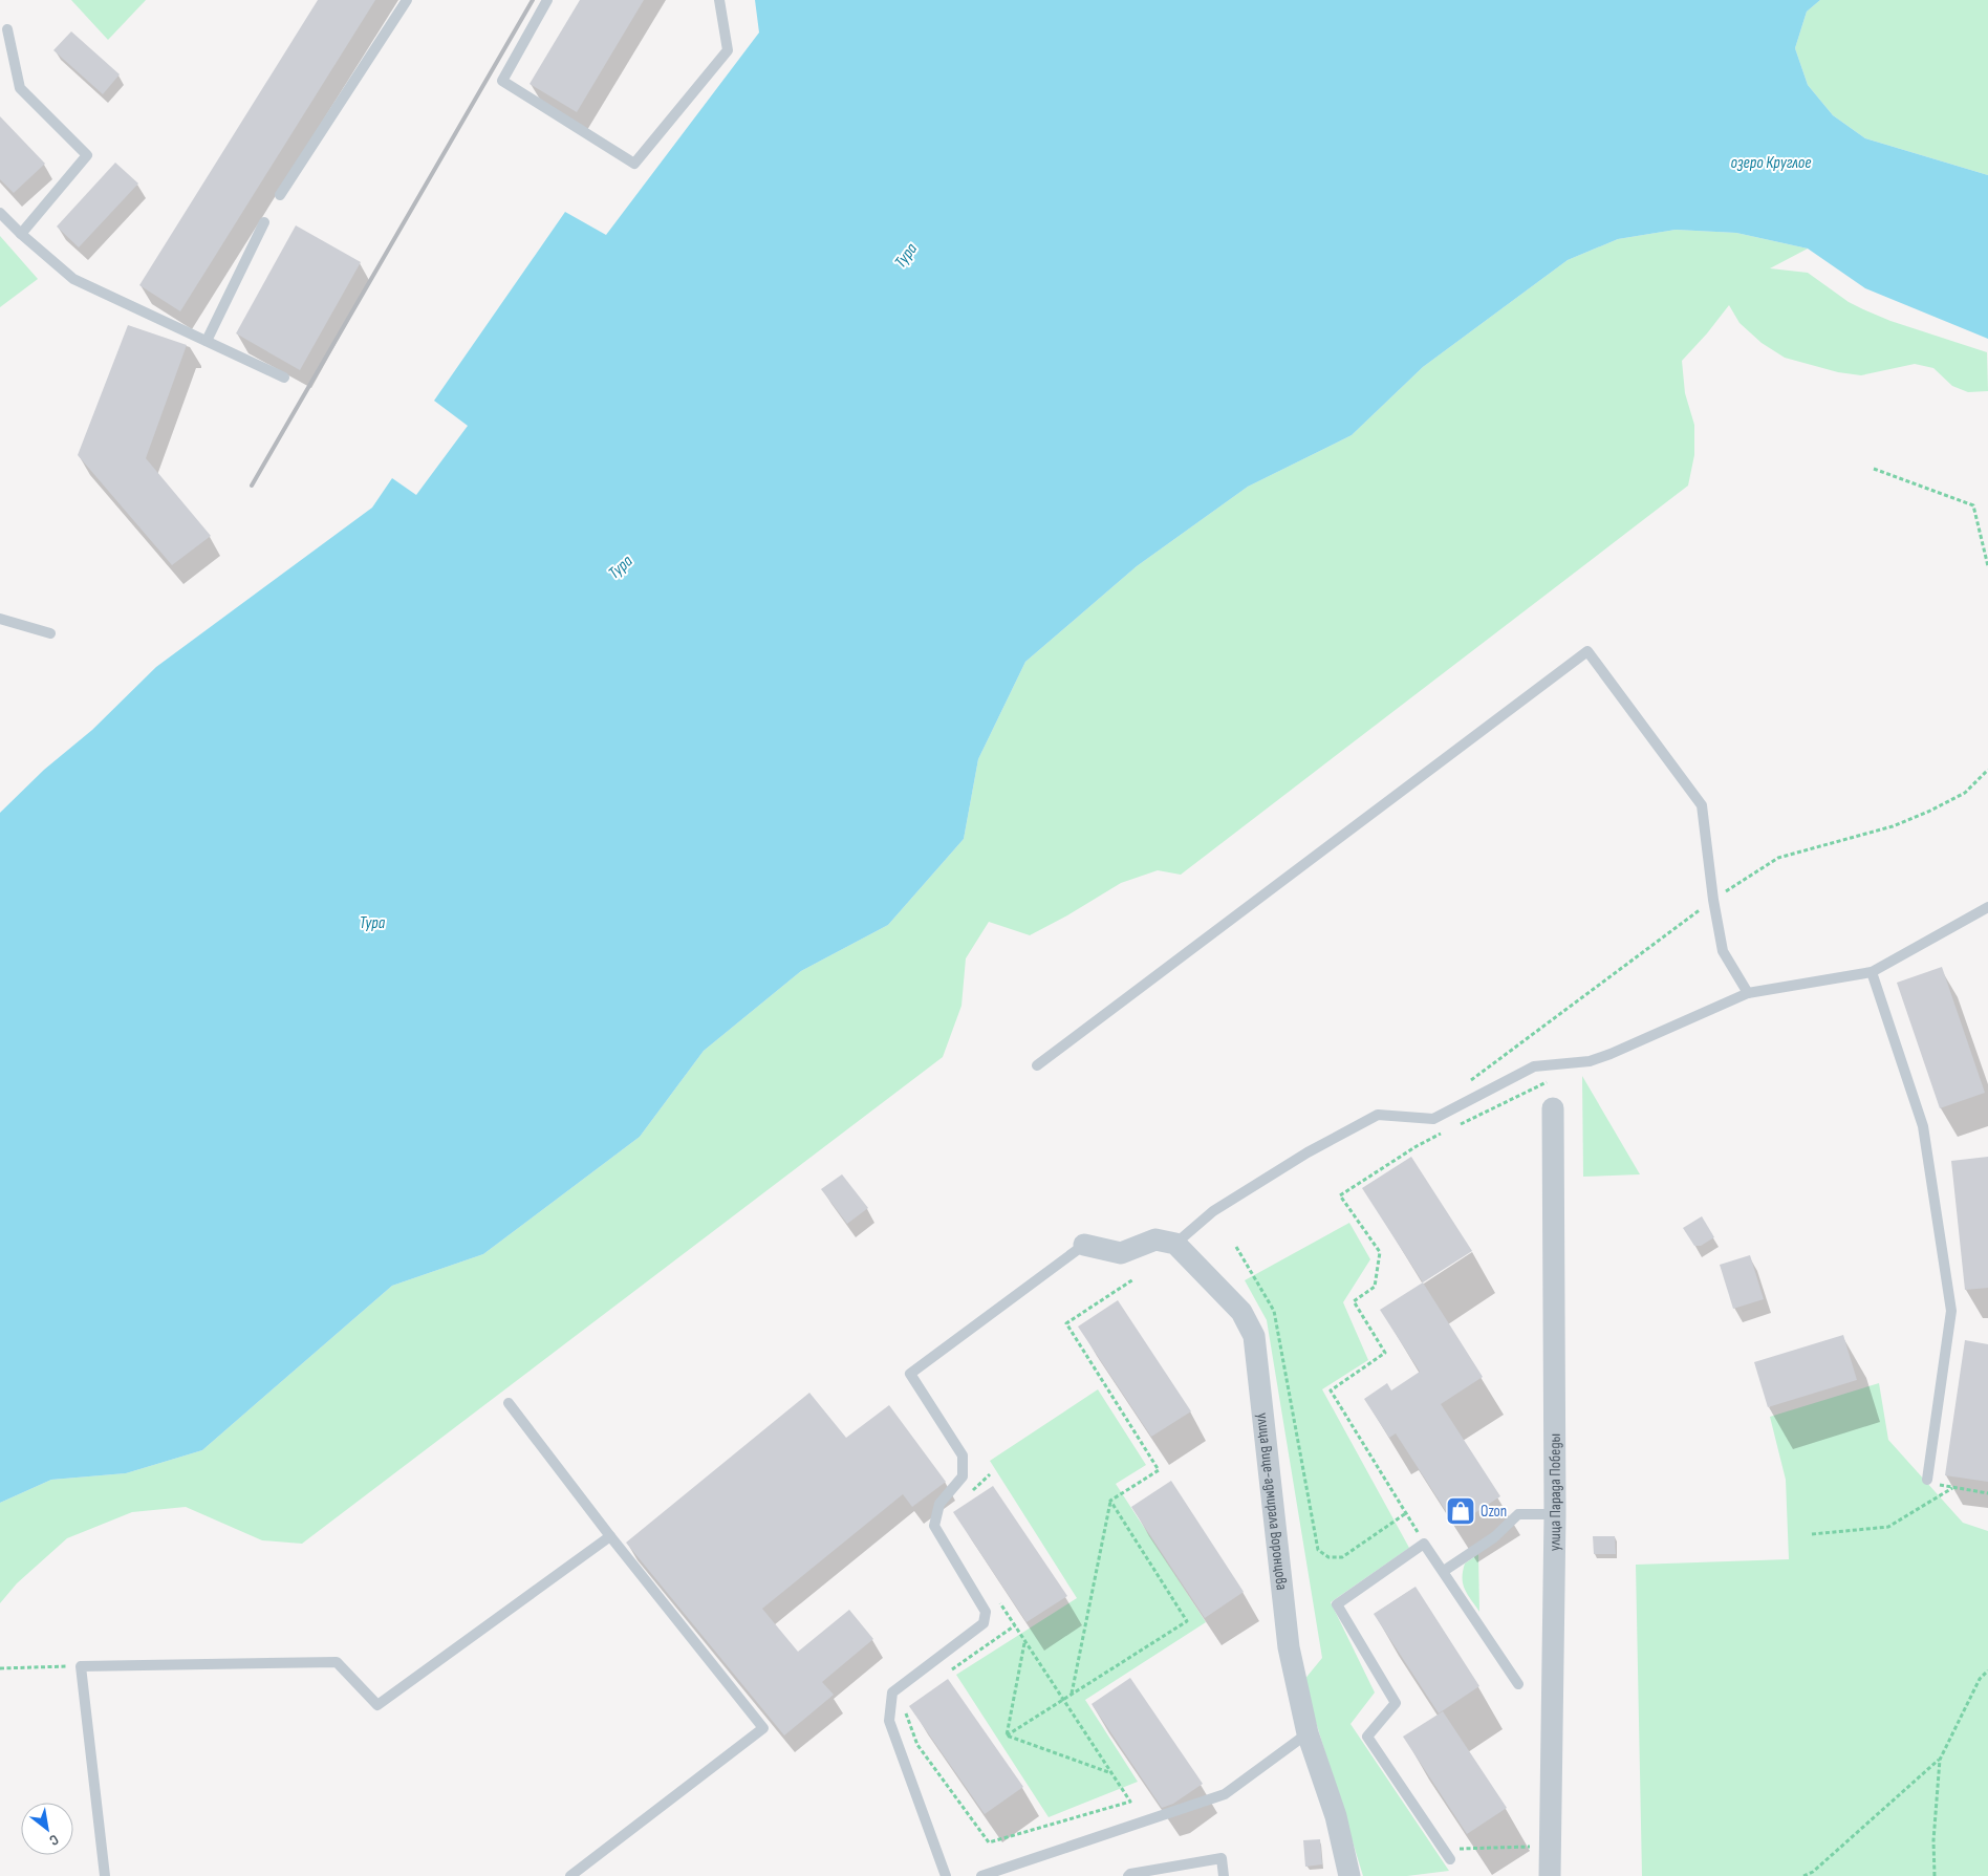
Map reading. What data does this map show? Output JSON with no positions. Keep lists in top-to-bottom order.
{
  "streets": {
    "street": ["улица Парада Победы", "улица Вице-адмирала Воронцова"]
  },
  "water": ["озеро Круглое", "Тура"],
  "places": {
    "shop": ["Ozon"]
  },
  "north": "bottom right"
}
